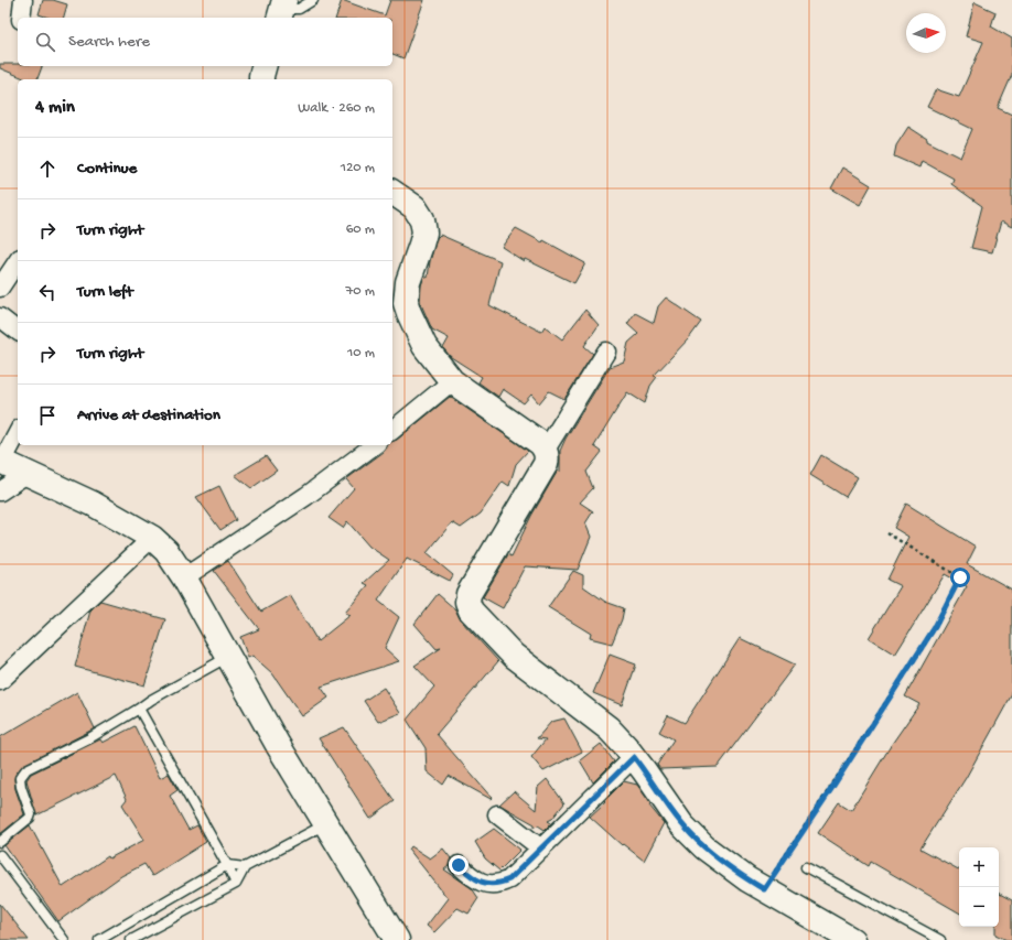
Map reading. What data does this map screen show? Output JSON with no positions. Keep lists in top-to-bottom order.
{
  "north": "right",
  "page": {
    "search": "Search here",
    "heading": ["4 min", "Walk · 260 m"],
    "list": [
      ["Continue", "120 m"],
      ["Turn right", "60 m"],
      ["Turn left", "70 m"],
      ["Turn right", "10 m"],
      "Arrive at destination"
    ],
    "map_buttons": ["+", "−"]
  }
}
